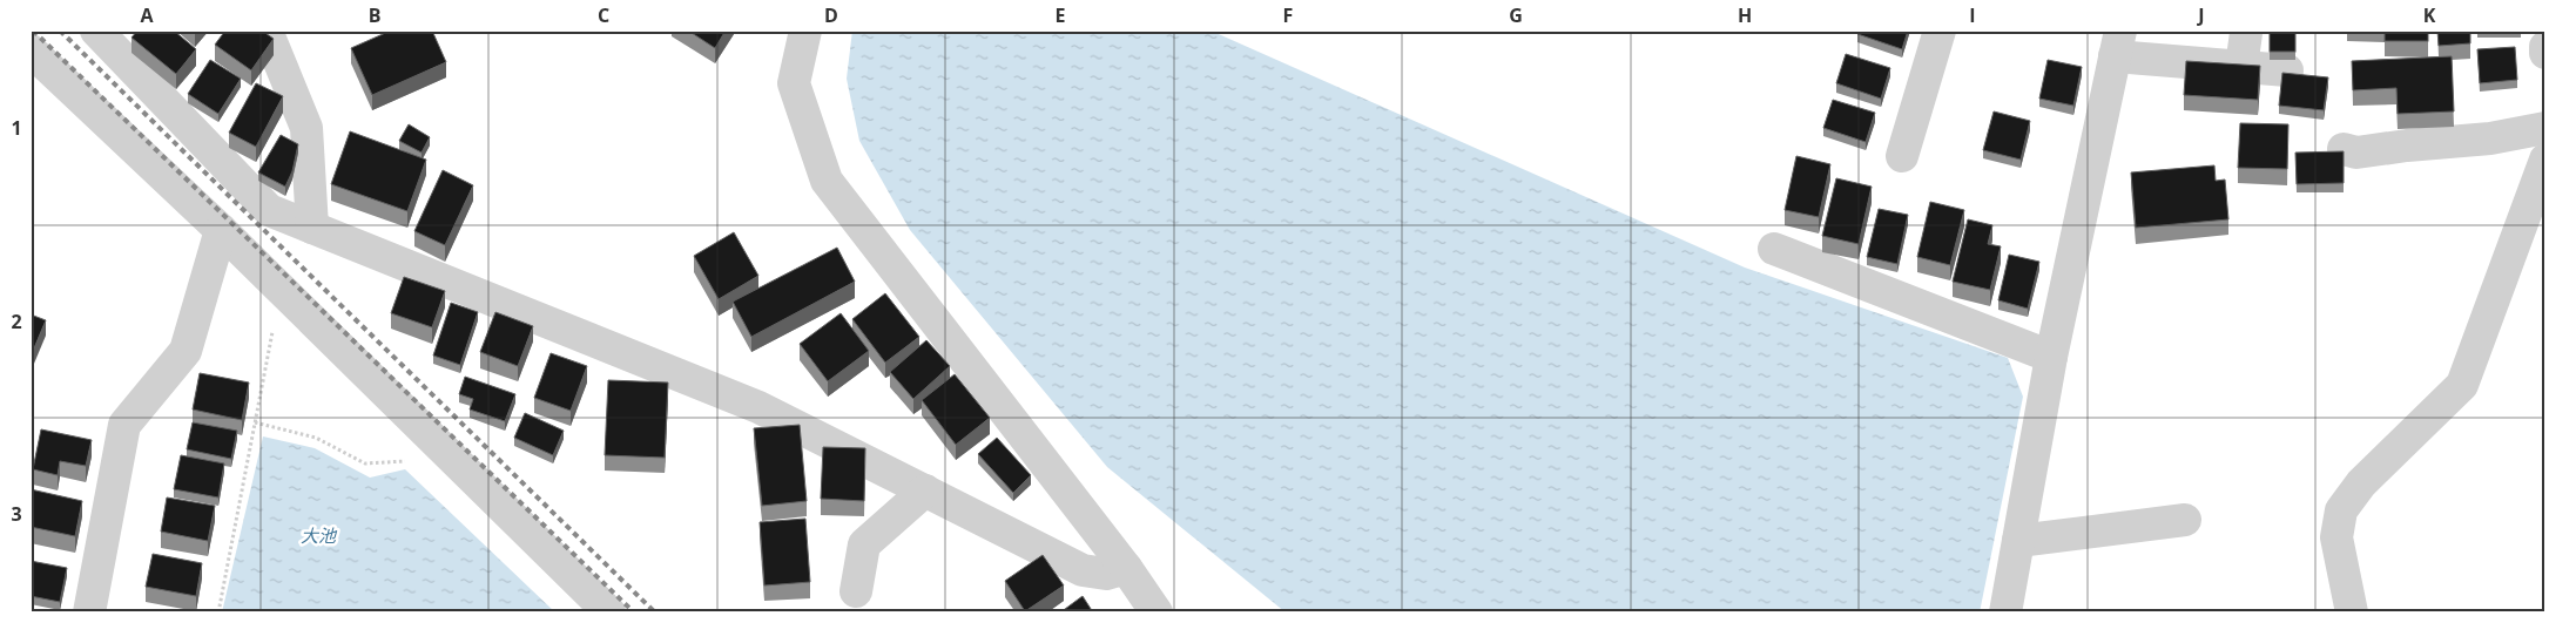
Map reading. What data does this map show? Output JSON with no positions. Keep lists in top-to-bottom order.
{
  "water": ["大池"],
  "grid": {
    "columns": [
      "A",
      "B",
      "C",
      "D",
      "E",
      "F",
      "G",
      "H",
      "I",
      "J",
      "K"
    ],
    "rows": ["1", "2", "3"]
  }
}
